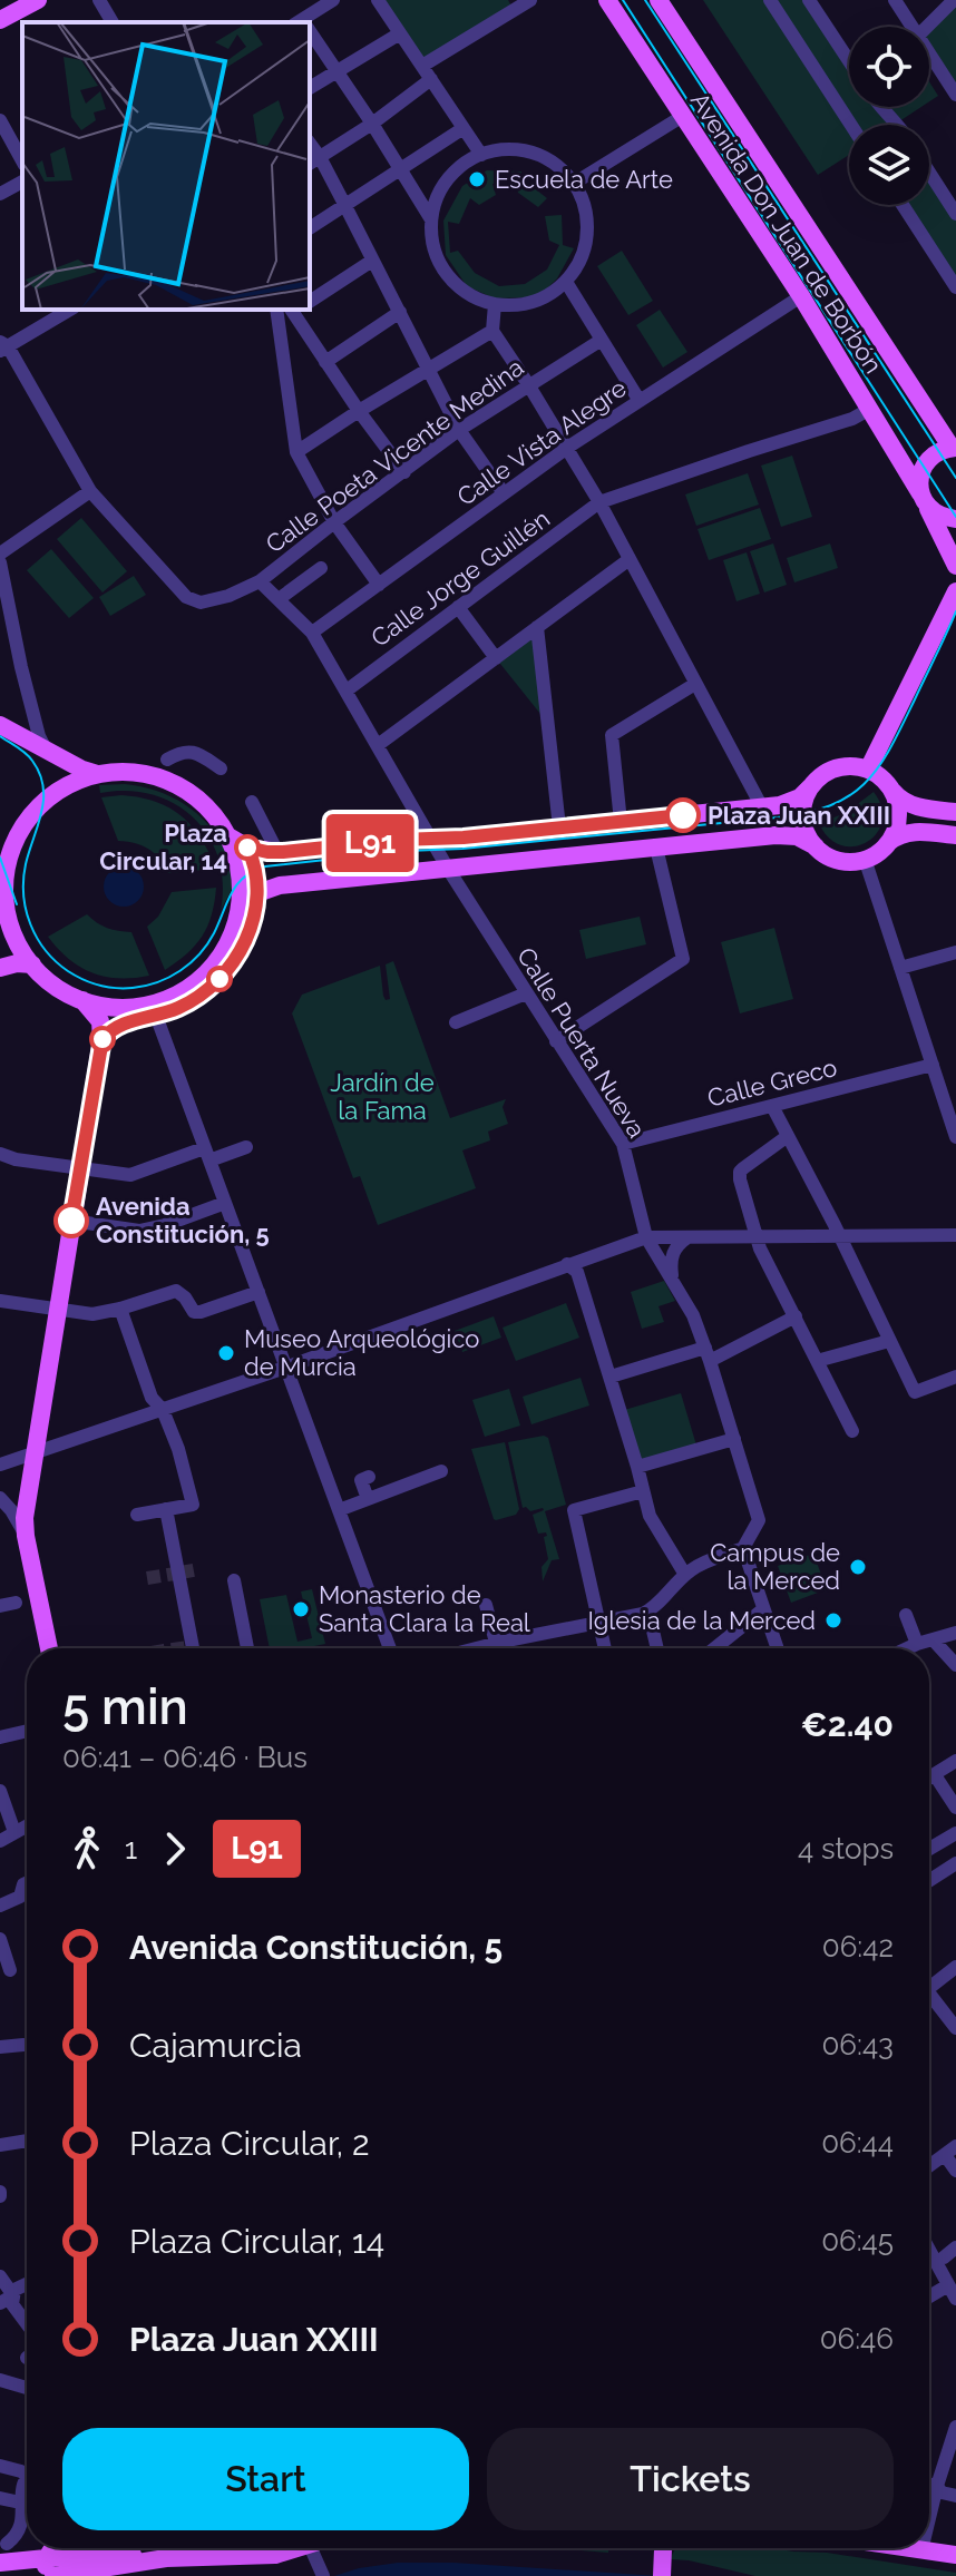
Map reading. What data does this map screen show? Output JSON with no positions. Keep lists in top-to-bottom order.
{
  "streets": {
    "main road": ["Avenida Don Juan de Borbón"],
    "street": [
      "Calle Vista Alegre",
      "Calle Poeta Vicente Medina",
      "Calle Jorge Guillén",
      "Calle Puerta Nueva",
      "Calle Greco"
    ]
  },
  "crossings": [
    ["Avenida Don Juan de Borbón", "Calle Vista Alegre"],
    ["Avenida Don Juan de Borbón", "Calle Jorge Guillén"],
    ["Calle Vista Alegre", "Calle Puerta Nueva"],
    ["Calle Poeta Vicente Medina", "Calle Puerta Nueva"],
    ["Calle Jorge Guillén", "Calle Puerta Nueva"],
    ["Calle Puerta Nueva", "Calle Greco"]
  ],
  "parks": ["Jardín de la Fama"],
  "places": [
    "Escuela de Arte",
    "Plaza Juan XXIII",
    "Plaza Circular, 14",
    "Avenida Constitución, 5",
    "Museo Arqueológico de Murcia",
    "Campus de la Merced",
    "Monasterio de Santa Clara la Real",
    "Iglesia de la Merced"
  ],
  "lines": ["bus line L91"],
  "page": {
    "on_map": "L91",
    "heading": ["5 min", "06:41 – 06:46 · Bus", "€2.40"],
    "legs": ["1", "L91", "4 stops"],
    "list": [
      {
        "name": "Avenida Constitución, 5",
        "value": "06:42"
      },
      {
        "name": "Cajamurcia",
        "value": "06:43"
      },
      {
        "name": "Plaza Circular, 2",
        "value": "06:44"
      },
      {
        "name": "Plaza Circular, 14",
        "value": "06:45"
      },
      {
        "name": "Plaza Juan XXIII",
        "value": "06:46"
      }
    ],
    "buttons": ["Start", "Tickets"]
  }
}
